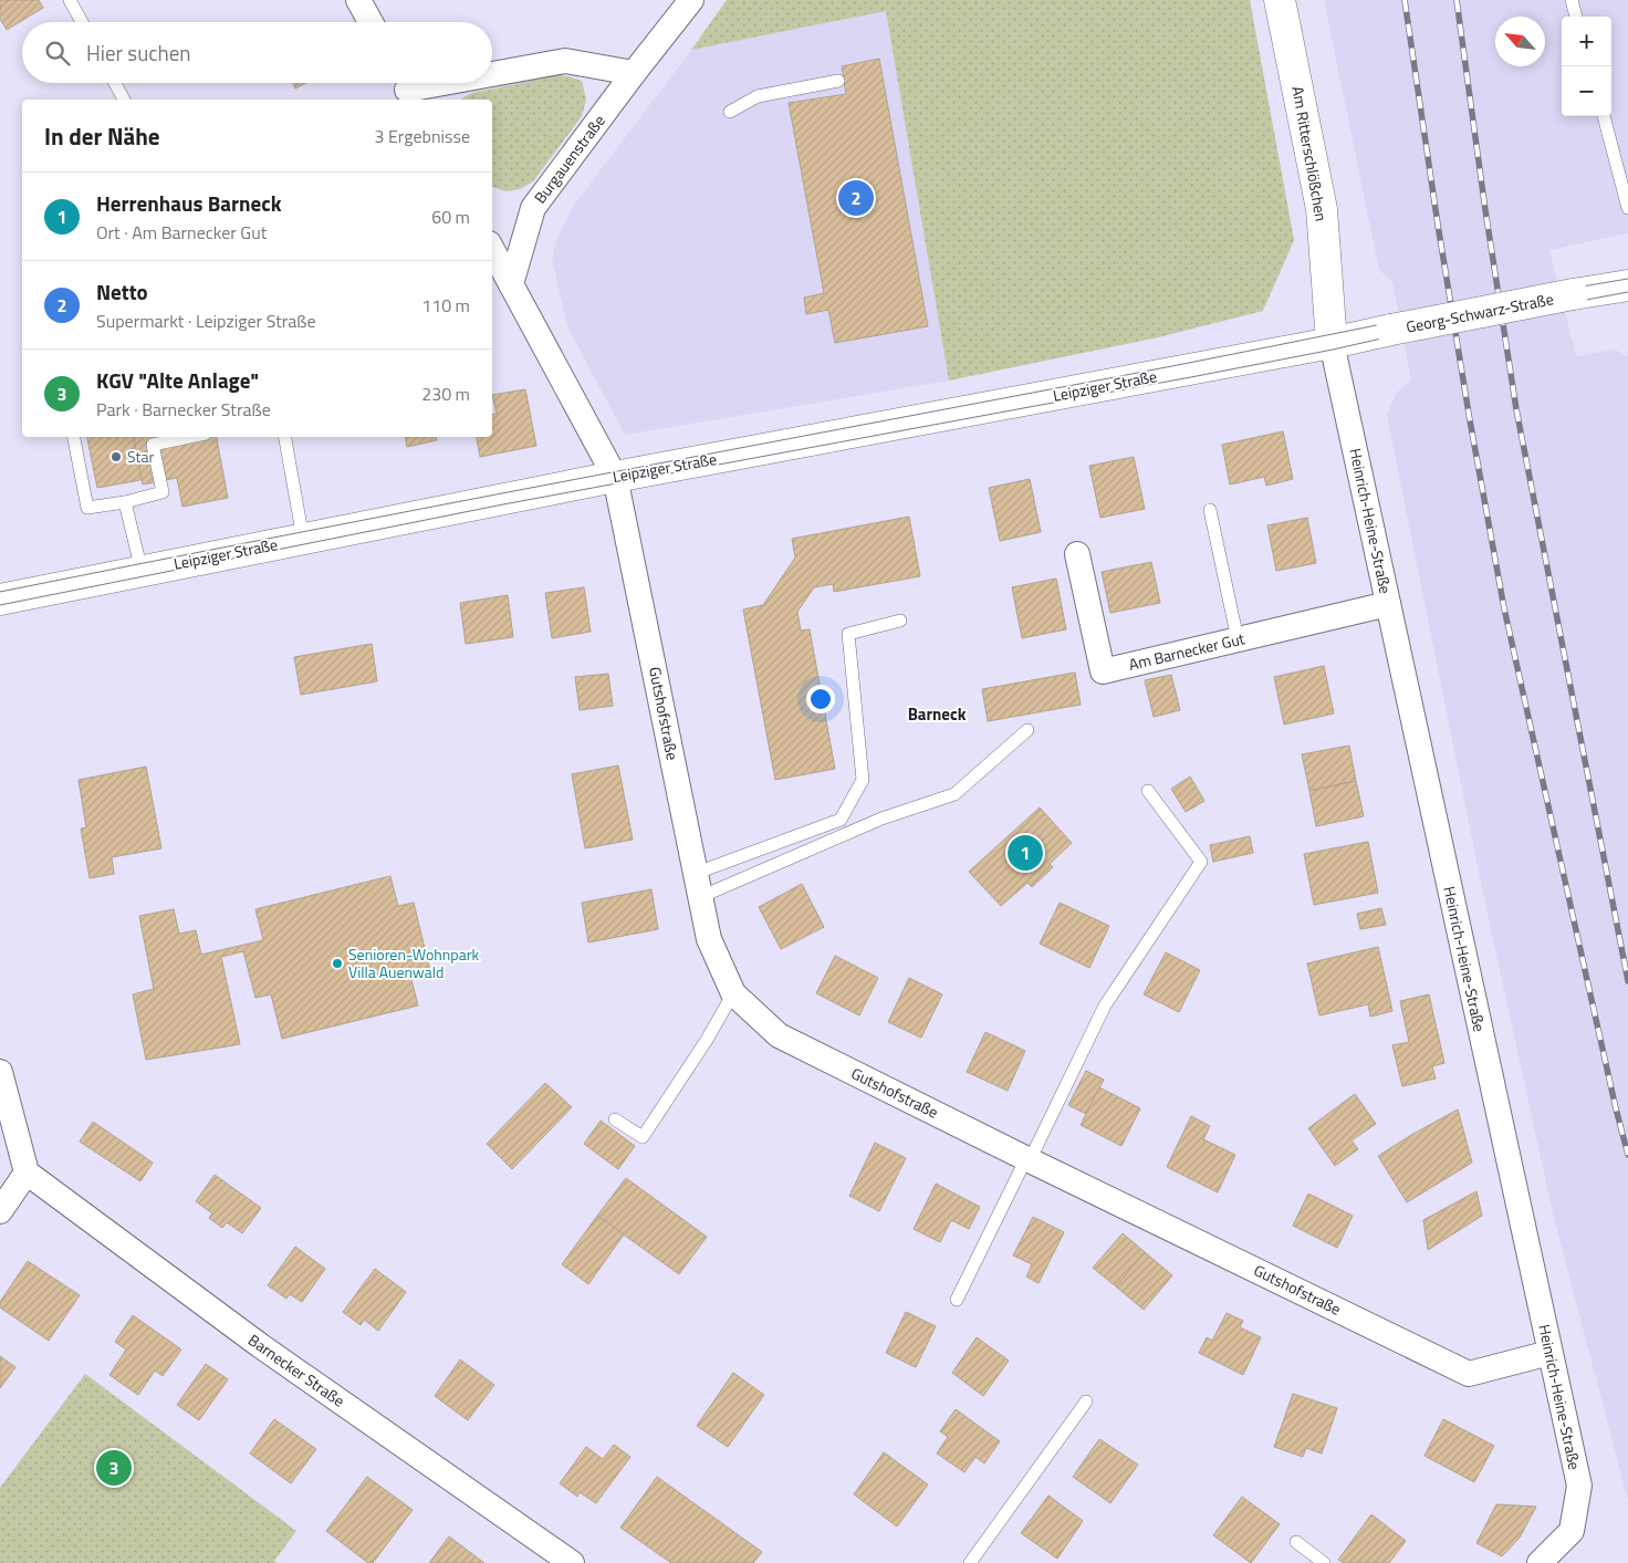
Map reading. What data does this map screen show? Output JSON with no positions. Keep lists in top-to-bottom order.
{
  "streets": {
    "street": [
      "Am Ritterschlößchen",
      "Burgauenstraße",
      "Georg-Schwarz-Straße",
      "Leipziger Straße",
      "Heinrich-Heine-Straße",
      "Am Barnecker Gut",
      "Gutshofstraße",
      "Barnecker Straße"
    ]
  },
  "crossings": [
    ["Am Ritterschlößchen", "Georg-Schwarz-Straße"],
    ["Am Ritterschlößchen", "Leipziger Straße"],
    ["Am Ritterschlößchen", "Heinrich-Heine-Straße"],
    ["Georg-Schwarz-Straße", "Leipziger Straße"],
    ["Georg-Schwarz-Straße", "Heinrich-Heine-Straße"],
    ["Leipziger Straße", "Heinrich-Heine-Straße"],
    ["Leipziger Straße", "Gutshofstraße"],
    ["Heinrich-Heine-Straße", "Am Barnecker Gut"],
    ["Heinrich-Heine-Straße", "Gutshofstraße"]
  ],
  "districts": ["Barneck"],
  "places": ["Star", "Senioren-Wohnpark Villa Auenwald"],
  "north": "top left",
  "page": {
    "map_buttons": ["+", "−"],
    "search": "Hier suchen",
    "heading": ["In der Nähe", "3 Ergebnisse"],
    "list": [
      {
        "mark": "1",
        "name": "Herrenhaus Barneck",
        "note": "Ort · Am Barnecker Gut",
        "value": "60 m"
      },
      {
        "mark": "2",
        "name": "Netto",
        "note": "Supermarkt · Leipziger Straße",
        "value": "110 m"
      },
      {
        "mark": "3",
        "name": "KGV \"Alte Anlage\"",
        "note": "Park · Barnecker Straße",
        "value": "230 m"
      }
    ],
    "pins": ["2", "1", "3"]
  }
}
